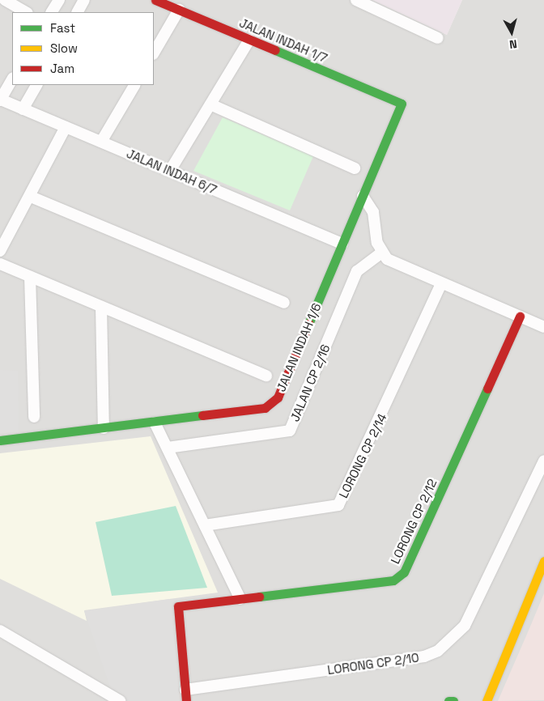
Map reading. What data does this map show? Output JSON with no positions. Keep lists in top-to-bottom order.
{
  "streets": {
    "street": [
      "JALAN INDAH 1/7",
      "JALAN INDAH 6/7",
      "JALAN INDAH 1/6",
      "JALAN CP 2/16",
      "LORONG CP 2/14",
      "LORONG CP 2/12",
      "LORONG CP 2/10"
    ]
  },
  "crossings": [
    ["JALAN INDAH 1/7", "JALAN INDAH 1/6"],
    ["JALAN INDAH 6/7", "JALAN INDAH 1/6"],
    ["LORONG CP 2/12", "LORONG CP 2/10"]
  ],
  "legend": ["Fast", "Slow", "Jam"],
  "north": "bottom"
}
